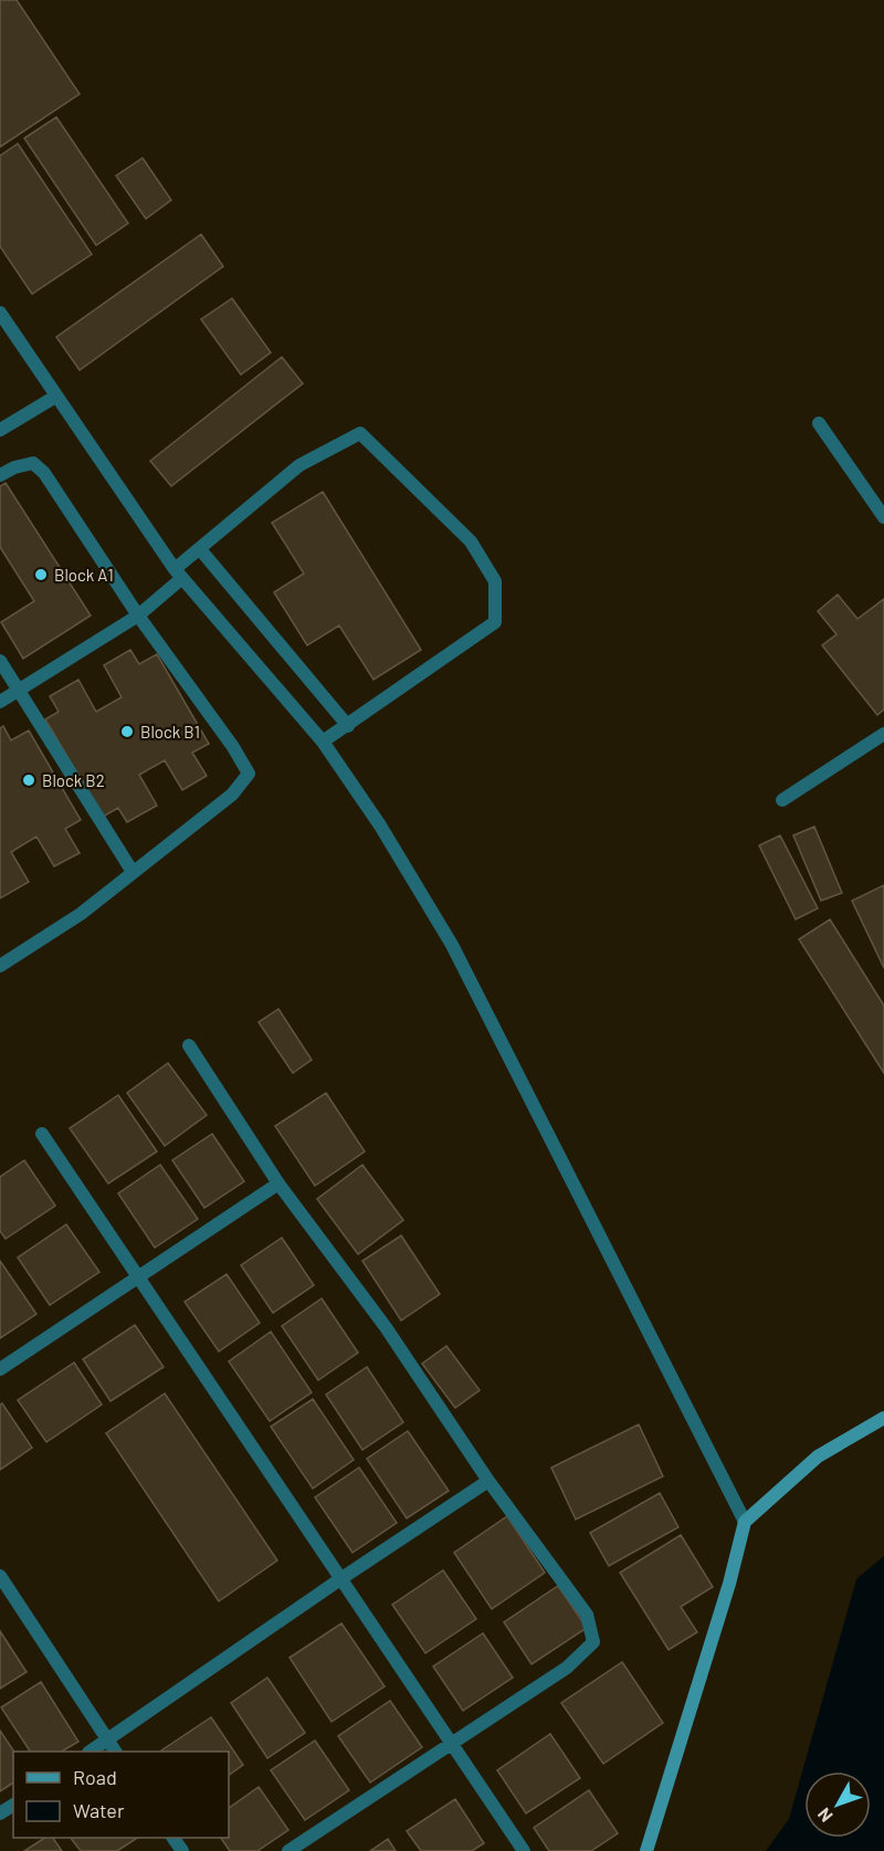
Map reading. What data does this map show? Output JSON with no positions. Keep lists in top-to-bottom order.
{
  "places": ["Block A1", "Block B1", "Block B2"],
  "legend": ["Road", "Water"],
  "north": "bottom left"
}
